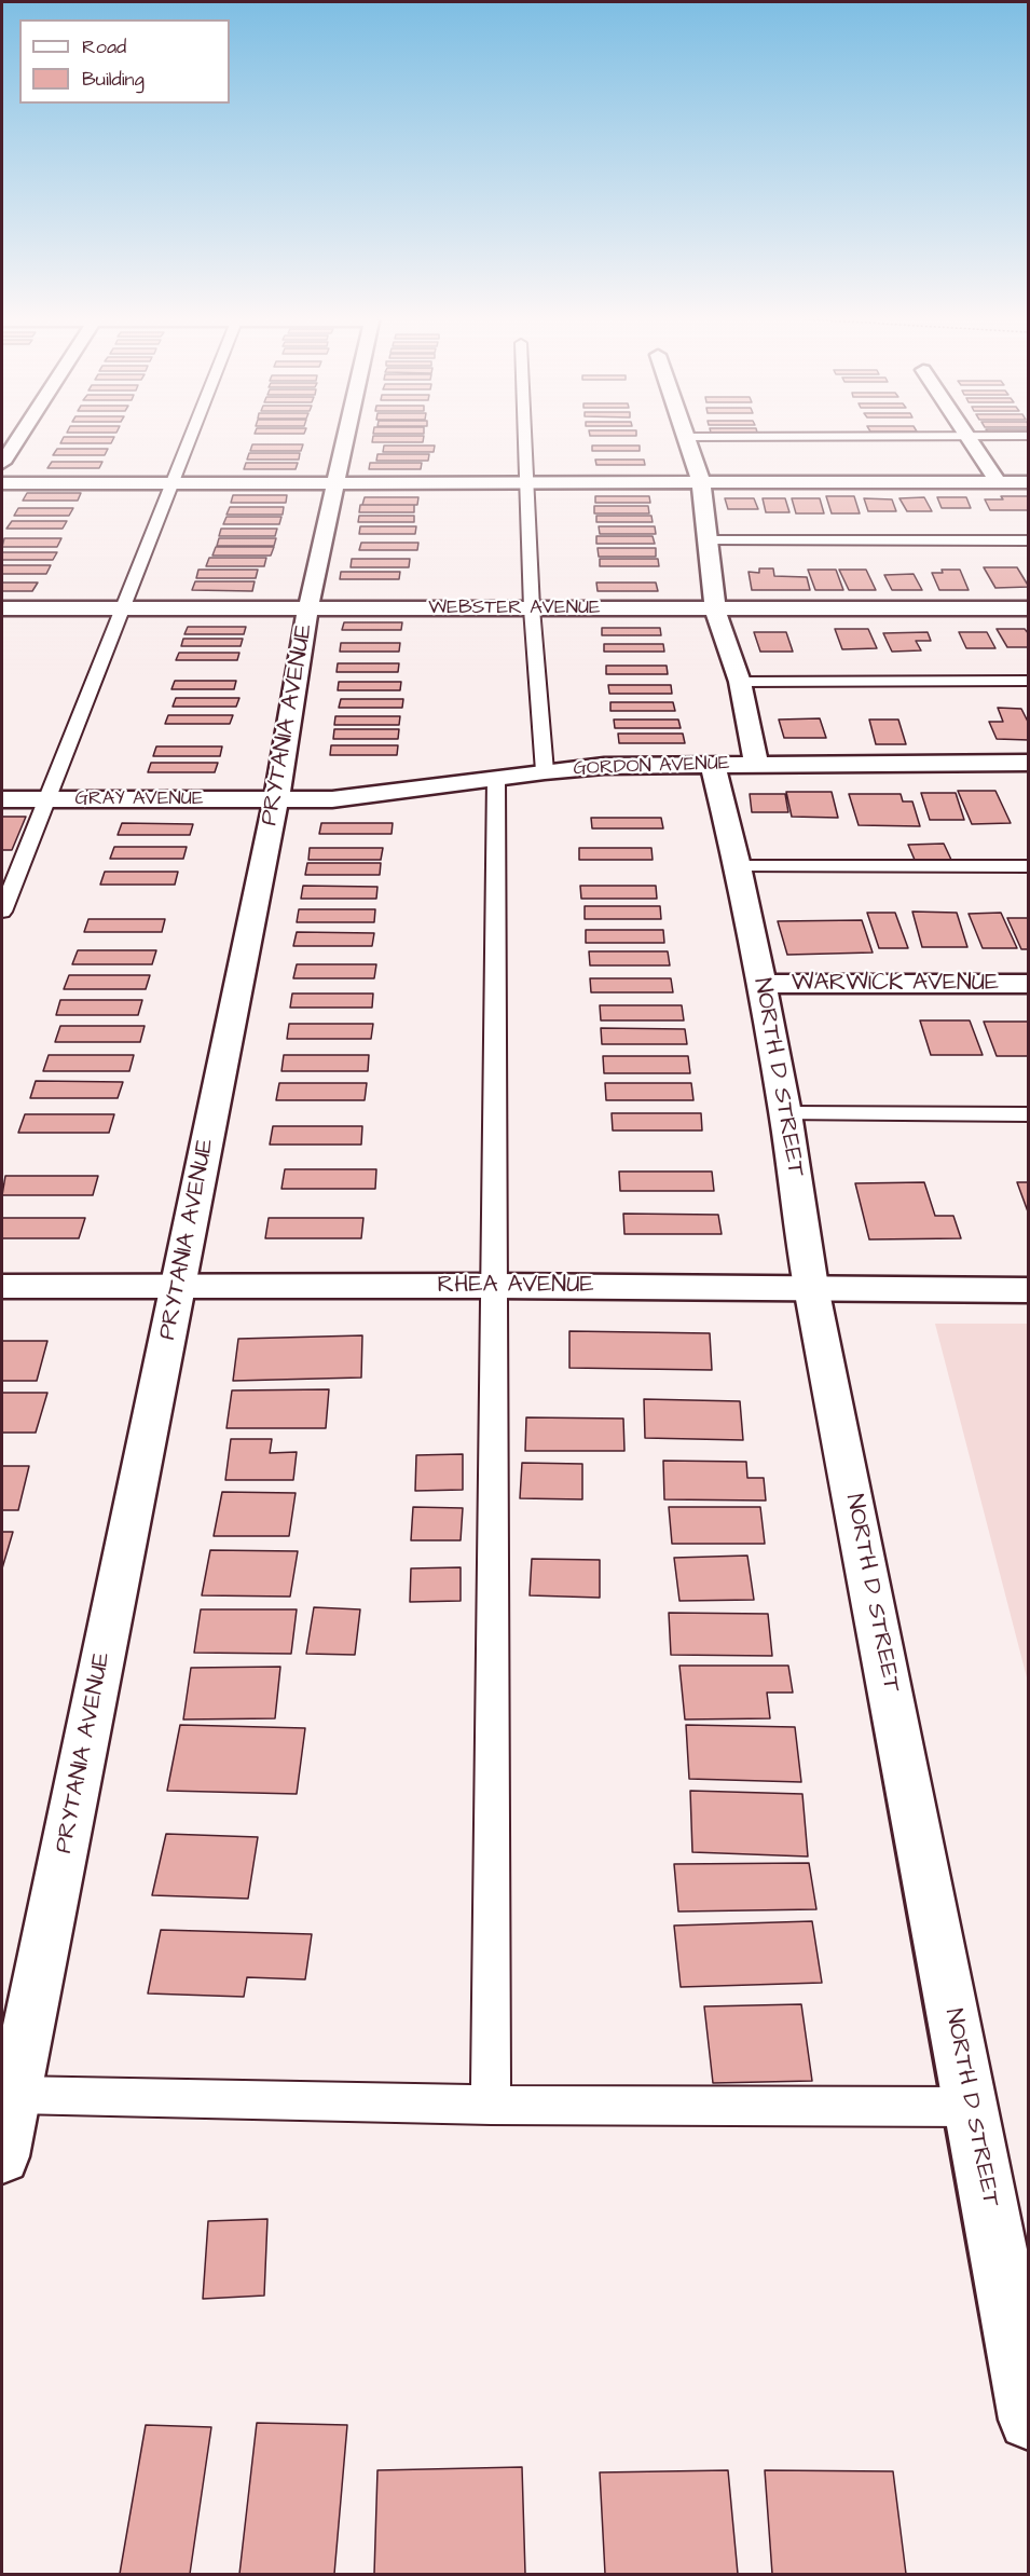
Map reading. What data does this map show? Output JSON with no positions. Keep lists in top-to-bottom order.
{
  "streets": {
    "street": [
      "WEBSTER AVENUE",
      "PRYTANIA AVENUE",
      "GORDON AVENUE",
      "GRAY AVENUE",
      "WARWICK AVENUE",
      "NORTH D STREET",
      "RHEA AVENUE"
    ]
  },
  "crossings": [
    ["WEBSTER AVENUE", "PRYTANIA AVENUE"],
    ["PRYTANIA AVENUE", "GORDON AVENUE"],
    ["PRYTANIA AVENUE", "GRAY AVENUE"],
    ["PRYTANIA AVENUE", "RHEA AVENUE"],
    ["GORDON AVENUE", "GRAY AVENUE"],
    ["GORDON AVENUE", "NORTH D STREET"],
    ["WARWICK AVENUE", "NORTH D STREET"],
    ["NORTH D STREET", "RHEA AVENUE"]
  ],
  "legend": ["Road", "Building"]
}
